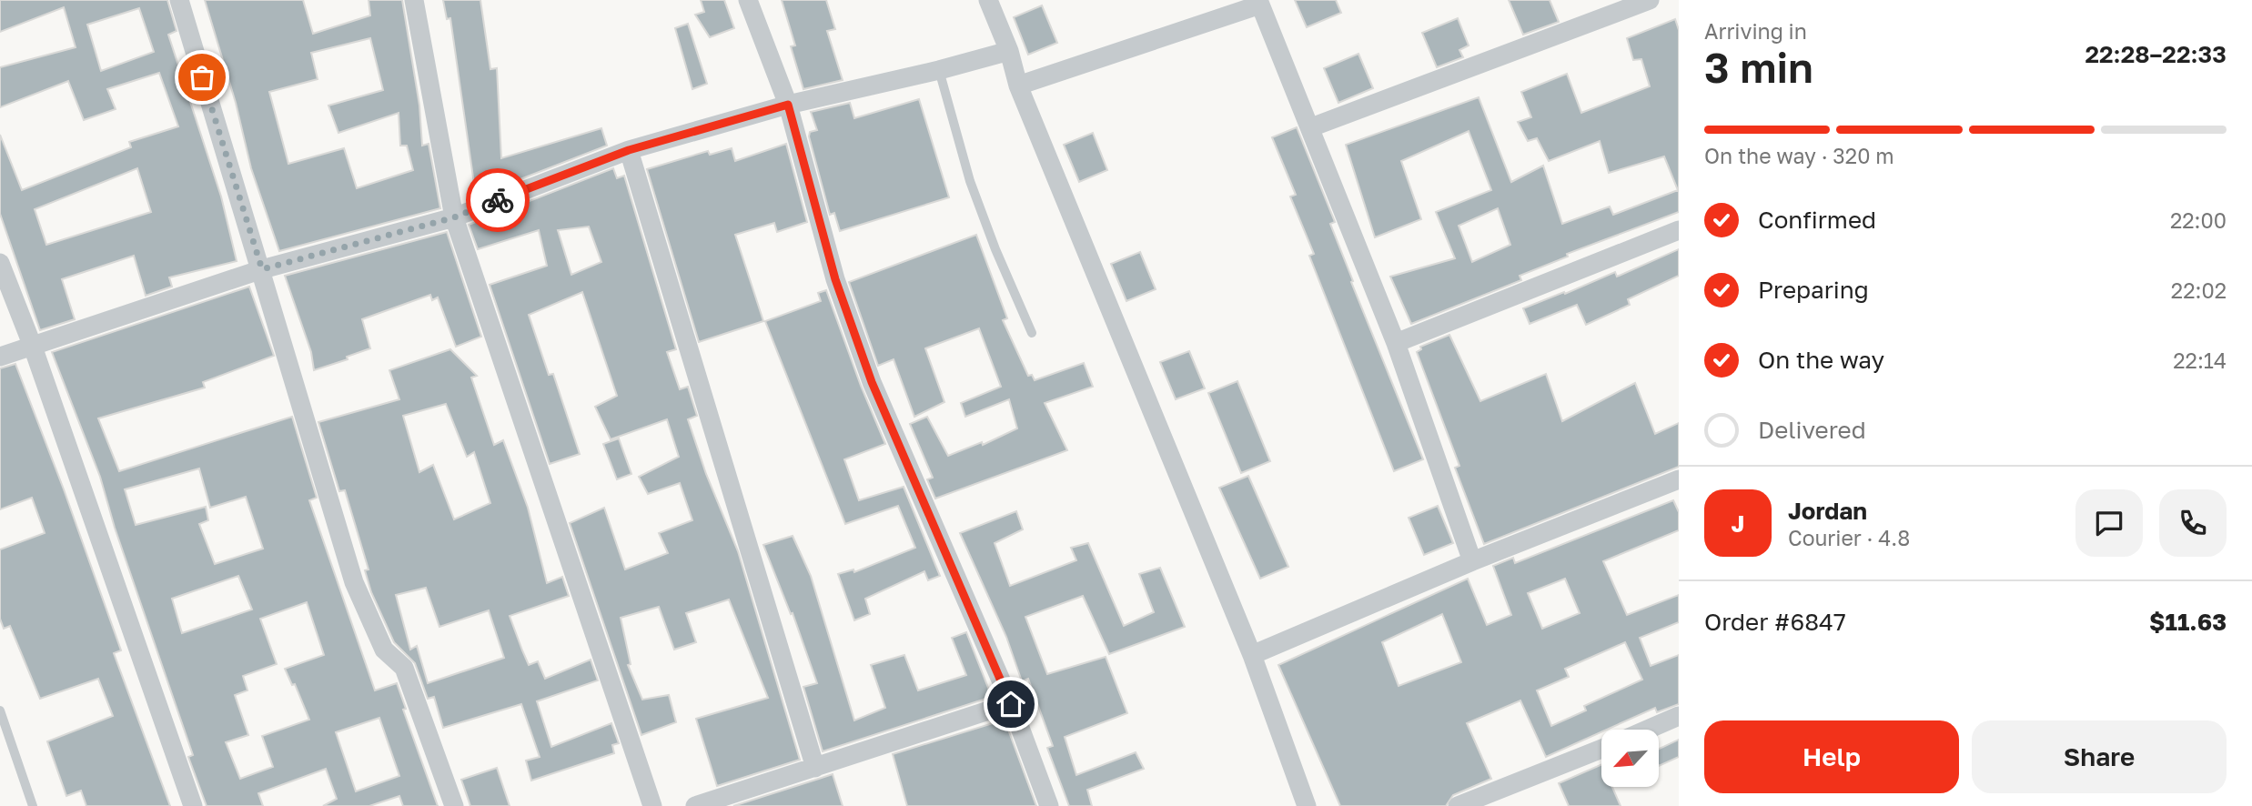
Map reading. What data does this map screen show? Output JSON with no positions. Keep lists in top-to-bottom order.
{
  "north": "bottom left",
  "page": {
    "heading": ["3 min", "Arriving in", "22:28–22:33"],
    "panel": [
      "Jordan",
      "Courier · 4.8",
      "Order #6847",
      "$11.63"
    ],
    "bar": "On the way · 320 m",
    "list": [
      ["Confirmed", "22:00"],
      ["Preparing", "22:02"],
      ["On the way", "22:14"],
      "Delivered"
    ],
    "round": "J",
    "buttons": ["Help", "Share"]
  }
}
